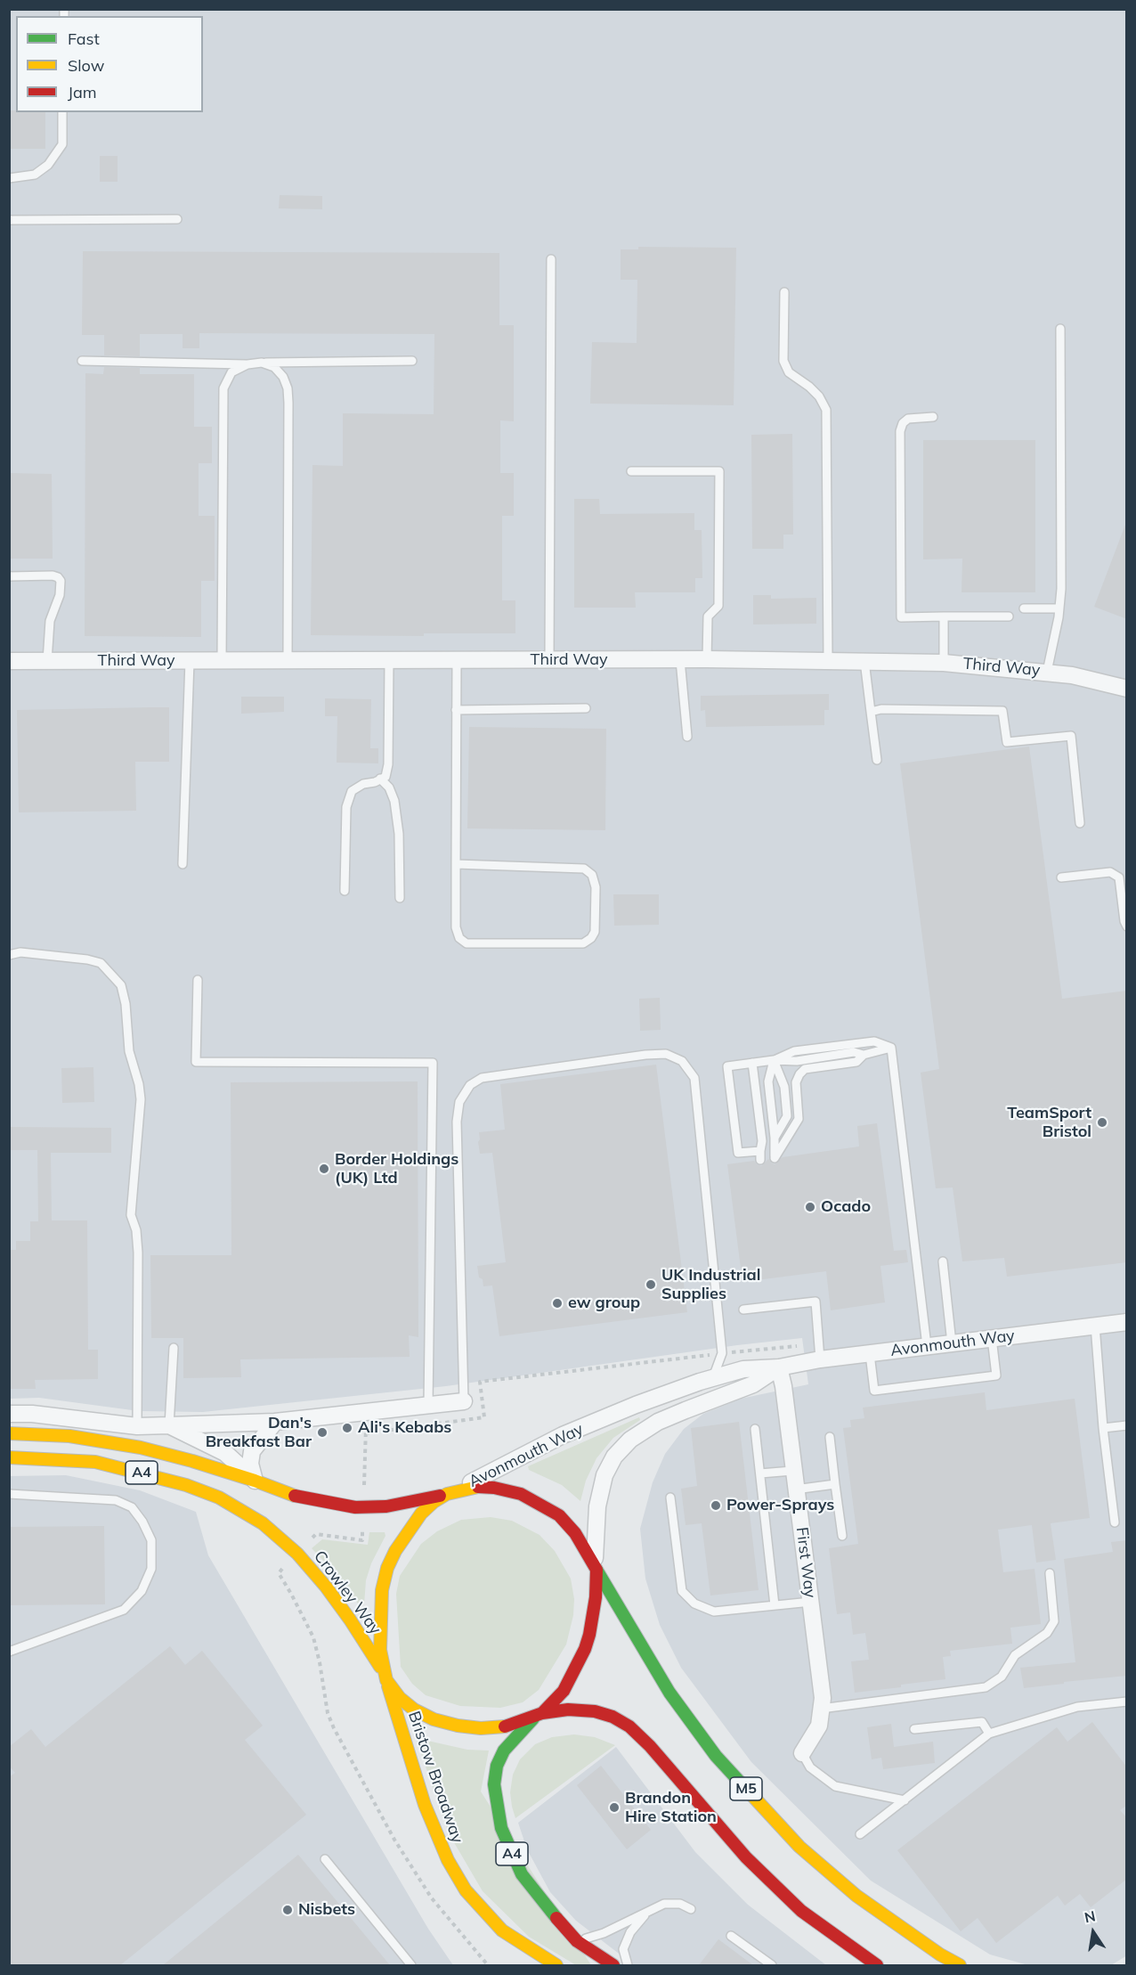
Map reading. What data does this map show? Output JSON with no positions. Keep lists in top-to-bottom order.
{
  "streets": {
    "highway": [
      "A4",
      "Crowley Way",
      "Bristow Broadway",
      "M5"
    ],
    "street": ["Third Way", "Avonmouth Way", "First Way"]
  },
  "crossings": [
    ["Avonmouth Way", "A4"],
    ["Avonmouth Way", "First Way"],
    ["Avonmouth Way", "M5"],
    ["Crowley Way", "Bristow Broadway"]
  ],
  "places": [
    "TeamSport Bristol",
    "Border Holdings (UK) Ltd",
    "Ocado",
    "UK Industrial Supplies",
    "ew group",
    "Ali's Kebabs",
    "Dan's Breakfast Bar",
    "Power-Sprays",
    "Brandon Hire Station",
    "Nisbets"
  ],
  "legend": ["Fast", "Slow", "Jam"],
  "north": "top"
}
